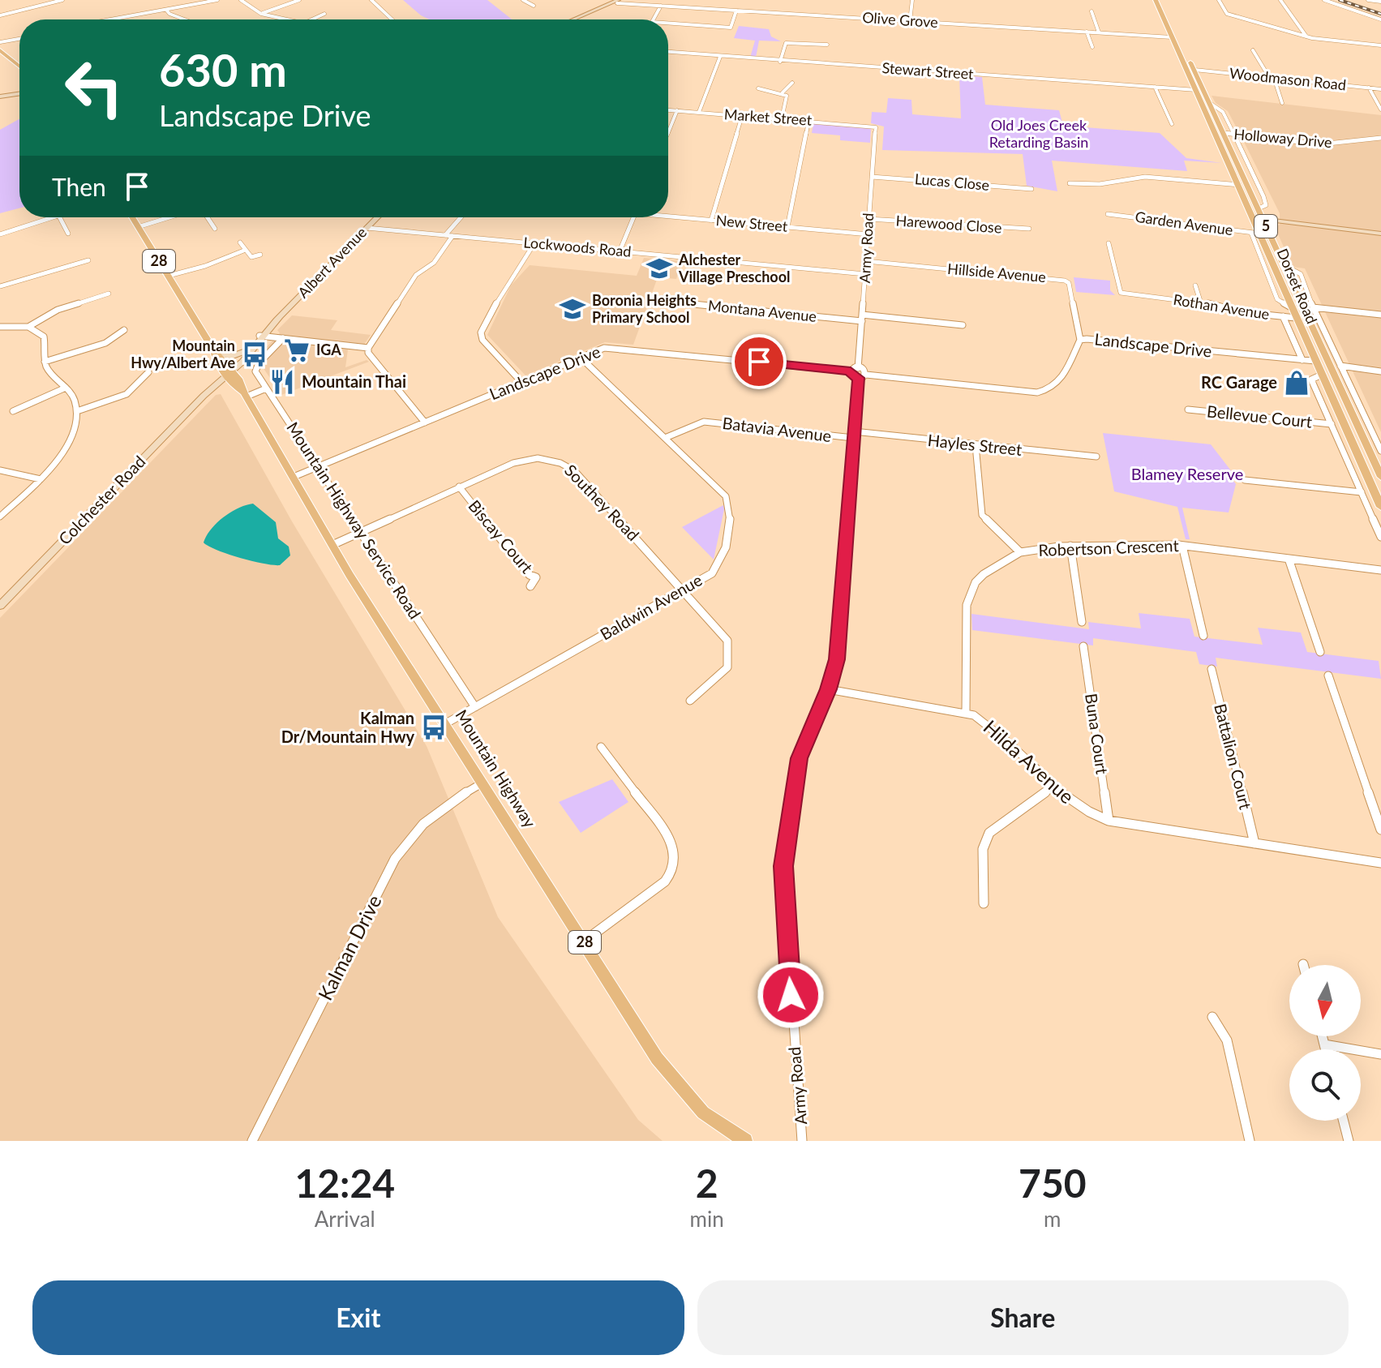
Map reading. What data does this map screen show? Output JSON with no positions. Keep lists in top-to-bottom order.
{
  "streets": {
    "main road": [
      "5",
      "28",
      "Albert Avenue",
      "Dorset Road",
      "Colchester Road",
      "Mountain Highway"
    ],
    "street": [
      "Olive Grove",
      "Stewart Street",
      "Woodmason Road",
      "Market Street",
      "Holloway Drive",
      "Lucas Close",
      "New Street",
      "Garden Avenue",
      "Harewood Close",
      "Lockwoods Road",
      "Army Road",
      "Hillside Avenue",
      "Rothan Avenue",
      "Montana Avenue",
      "Landscape Drive",
      "Bellevue Court",
      "Batavia Avenue",
      "Hayles Street",
      "Southey Road",
      "Mountain Highway Service Road",
      "Biscay Court",
      "Robertson Crescent",
      "Baldwin Avenue",
      "Buna Court",
      "Battalion Court",
      "Hilda Avenue",
      "Kalman Drive"
    ]
  },
  "crossings": [
    ["Olive Grove", "Dorset Road"],
    ["Stewart Street", "Dorset Road"],
    ["Woodmason Road", "Dorset Road"],
    ["Market Street", "Army Road"],
    ["Holloway Drive", "Dorset Road"],
    ["Lucas Close", "Army Road"],
    ["New Street", "Army Road"],
    ["Garden Avenue", "Dorset Road"],
    ["Harewood Close", "Army Road"],
    ["Lockwoods Road", "Army Road"],
    ["Lockwoods Road", "Albert Avenue"],
    ["Army Road", "Hillside Avenue"],
    ["Army Road", "Montana Avenue"],
    ["Army Road", "Landscape Drive"],
    ["Army Road", "Batavia Avenue"],
    ["Army Road", "Hayles Street"],
    ["Army Road", "Hilda Avenue"],
    ["Albert Avenue", "Colchester Road"],
    ["Albert Avenue", "Mountain Highway"],
    ["Hillside Avenue", "Landscape Drive"],
    ["Dorset Road", "Rothan Avenue"],
    ["Dorset Road", "Landscape Drive"],
    ["Landscape Drive", "Mountain Highway Service Road"],
    ["Landscape Drive", "Baldwin Avenue"],
    ["Landscape Drive", "Mountain Highway"],
    ["Batavia Avenue", "Hayles Street"],
    ["Batavia Avenue", "Baldwin Avenue"],
    ["Colchester Road", "Mountain Highway"],
    ["Southey Road", "Mountain Highway Service Road"],
    ["Southey Road", "Biscay Court"],
    ["Southey Road", "Baldwin Avenue"],
    ["Southey Road", "Mountain Highway"],
    ["Mountain Highway Service Road", "Baldwin Avenue"],
    ["Robertson Crescent", "Hilda Avenue"],
    ["Baldwin Avenue", "Mountain Highway"],
    ["Buna Court", "Hilda Avenue"],
    ["Battalion Court", "Hilda Avenue"],
    ["Mountain Highway", "Kalman Drive"]
  ],
  "parks": ["Old Joes Creek Retarding Basin", "Blamey Reserve"],
  "places": {
    "school or university": ["Alchester Village Preschool", "Boronia Heights Primary School"],
    "supermarket": ["IGA"],
    "bus stop": ["Mountain Hwy/Albert Ave", "Kalman Dr/Mountain Hwy"],
    "restaurant": ["Mountain Thai"],
    "shop": ["RC Garage"]
  },
  "north": "bottom",
  "page": {
    "turn": ["630 m", "Landscape Drive"],
    "then": "Then",
    "eta": [
      "12:24",
      "Arrival",
      "2",
      "min",
      "750",
      "m"
    ],
    "buttons": ["Exit", "Share"]
  }
}
